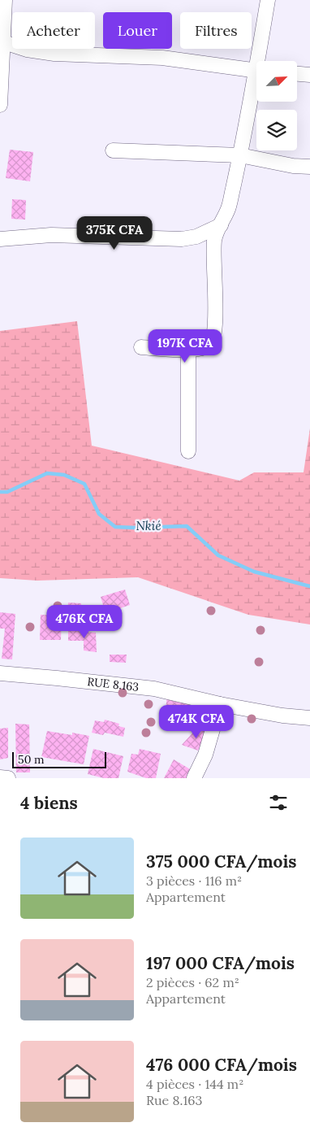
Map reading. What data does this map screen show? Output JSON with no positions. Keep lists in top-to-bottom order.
{
  "streets": {
    "street": ["RUE 8.163"]
  },
  "water": ["Nkié"],
  "scale_bar": "50 m",
  "north": "top right",
  "page": {
    "chip": ["Acheter", "Louer", "Filtres"],
    "price": [
      "375K CFA",
      "197K CFA",
      "476K CFA",
      "474K CFA"
    ],
    "scale": "50 m",
    "heading": "4 biens",
    "list": [
      {
        "name": "375 000 CFA/mois",
        "note": "3 pièces · 116 m² · Appartement"
      },
      {
        "name": "197 000 CFA/mois",
        "note": "2 pièces · 62 m² · Appartement"
      },
      {
        "name": "476 000 CFA/mois",
        "note": "4 pièces · 144 m² · Rue 8.163"
      }
    ]
  }
}
